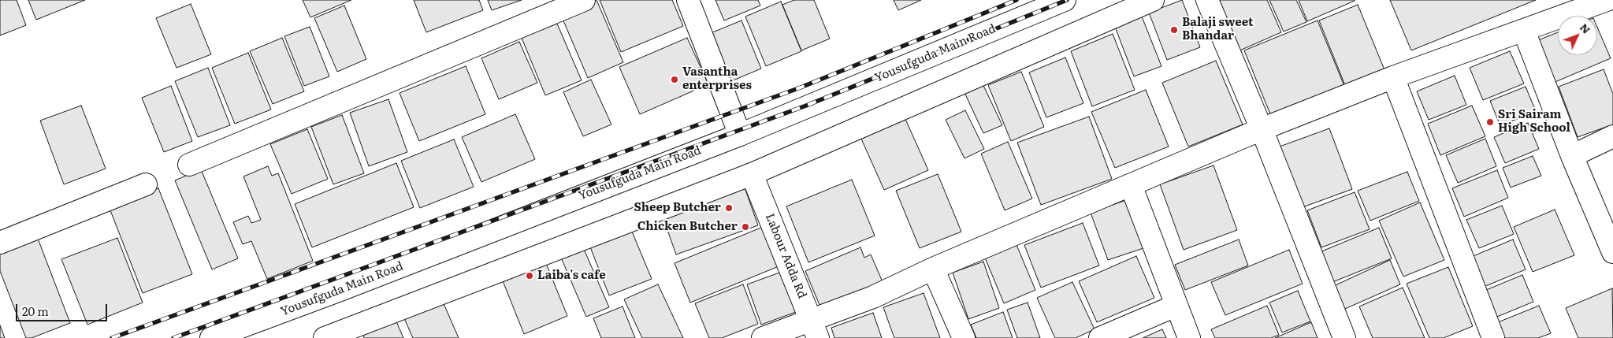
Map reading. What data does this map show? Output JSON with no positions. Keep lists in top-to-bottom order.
{
  "streets": {
    "street": ["Yousufguda Main Road", "Labour Adda Rd"]
  },
  "places": [
    "Balaji sweet Bhandar",
    "Vasantha enterprises",
    "Sri Sairam High School",
    "Sheep Butcher",
    "Chicken Butcher",
    "Laiba's cafe"
  ],
  "scale_bar": "20 m",
  "north": "top right"
}
